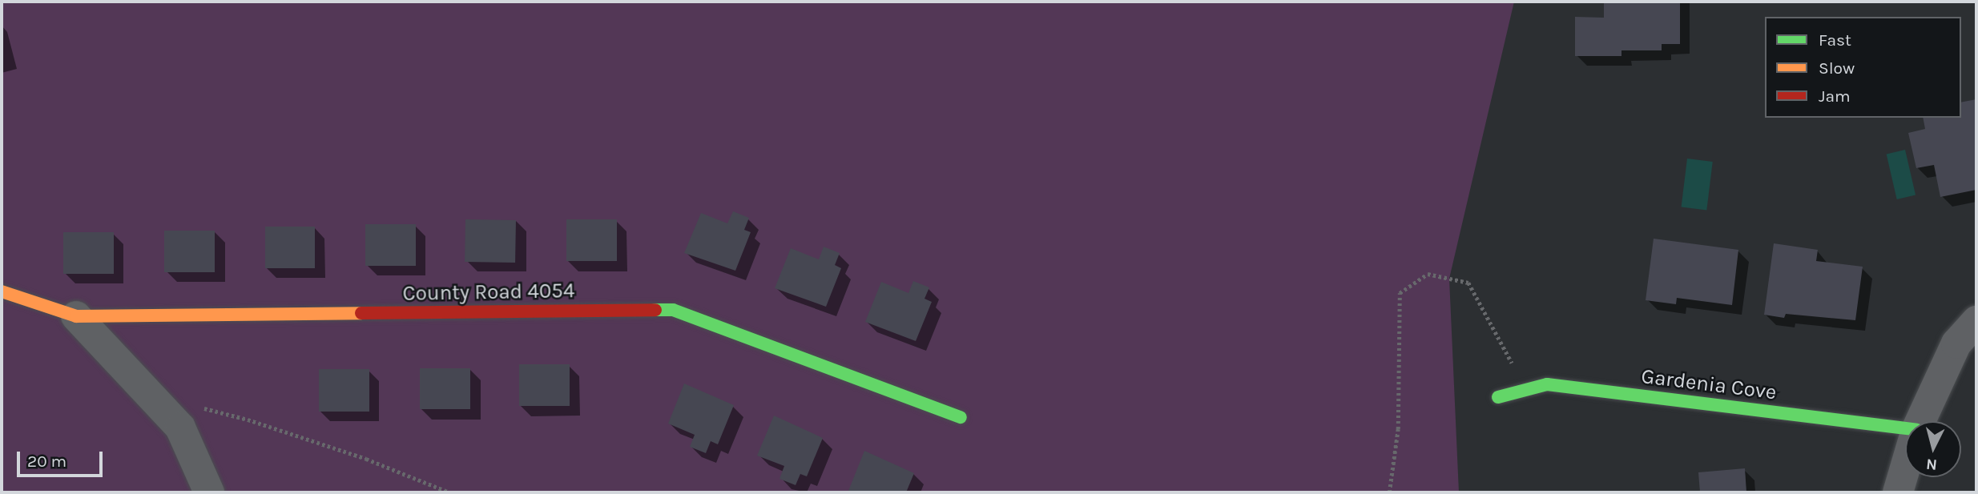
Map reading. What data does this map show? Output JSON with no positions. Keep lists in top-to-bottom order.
{
  "streets": {
    "street": ["County Road 4054", "Gardenia Cove"]
  },
  "legend": ["Fast", "Slow", "Jam"],
  "scale_bar": "20 m",
  "north": "bottom"
}
